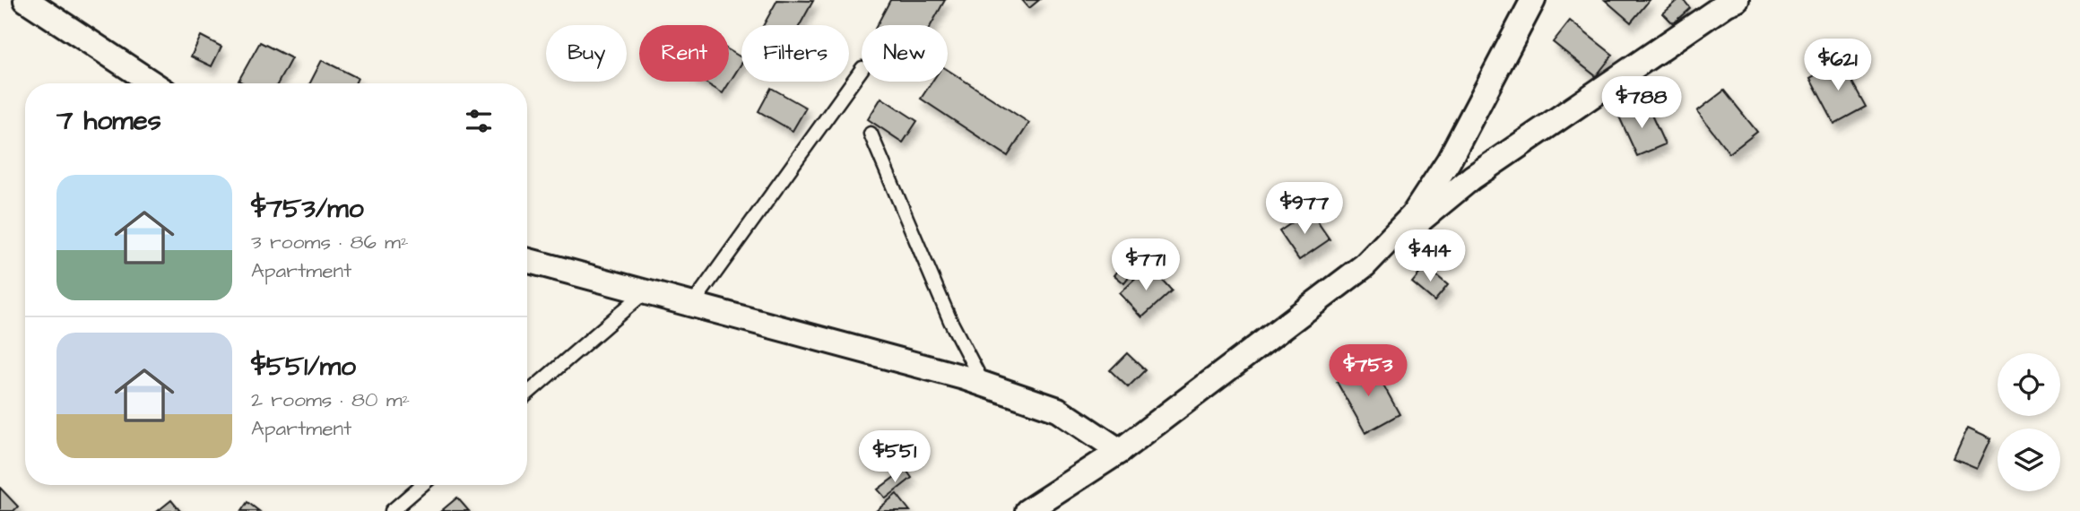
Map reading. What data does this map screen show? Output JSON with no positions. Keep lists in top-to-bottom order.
{
  "page": {
    "chip": [
      "Buy",
      "Rent",
      "Filters",
      "New"
    ],
    "price": [
      "$621",
      "$788",
      "$977",
      "$414",
      "$771",
      "$753",
      "$551"
    ],
    "heading": "7 homes",
    "list": [
      {
        "name": "$753/mo",
        "note": "3 rooms · 86 m² · Apartment"
      },
      {
        "name": "$551/mo",
        "note": "2 rooms · 80 m² · Apartment"
      }
    ]
  }
}
